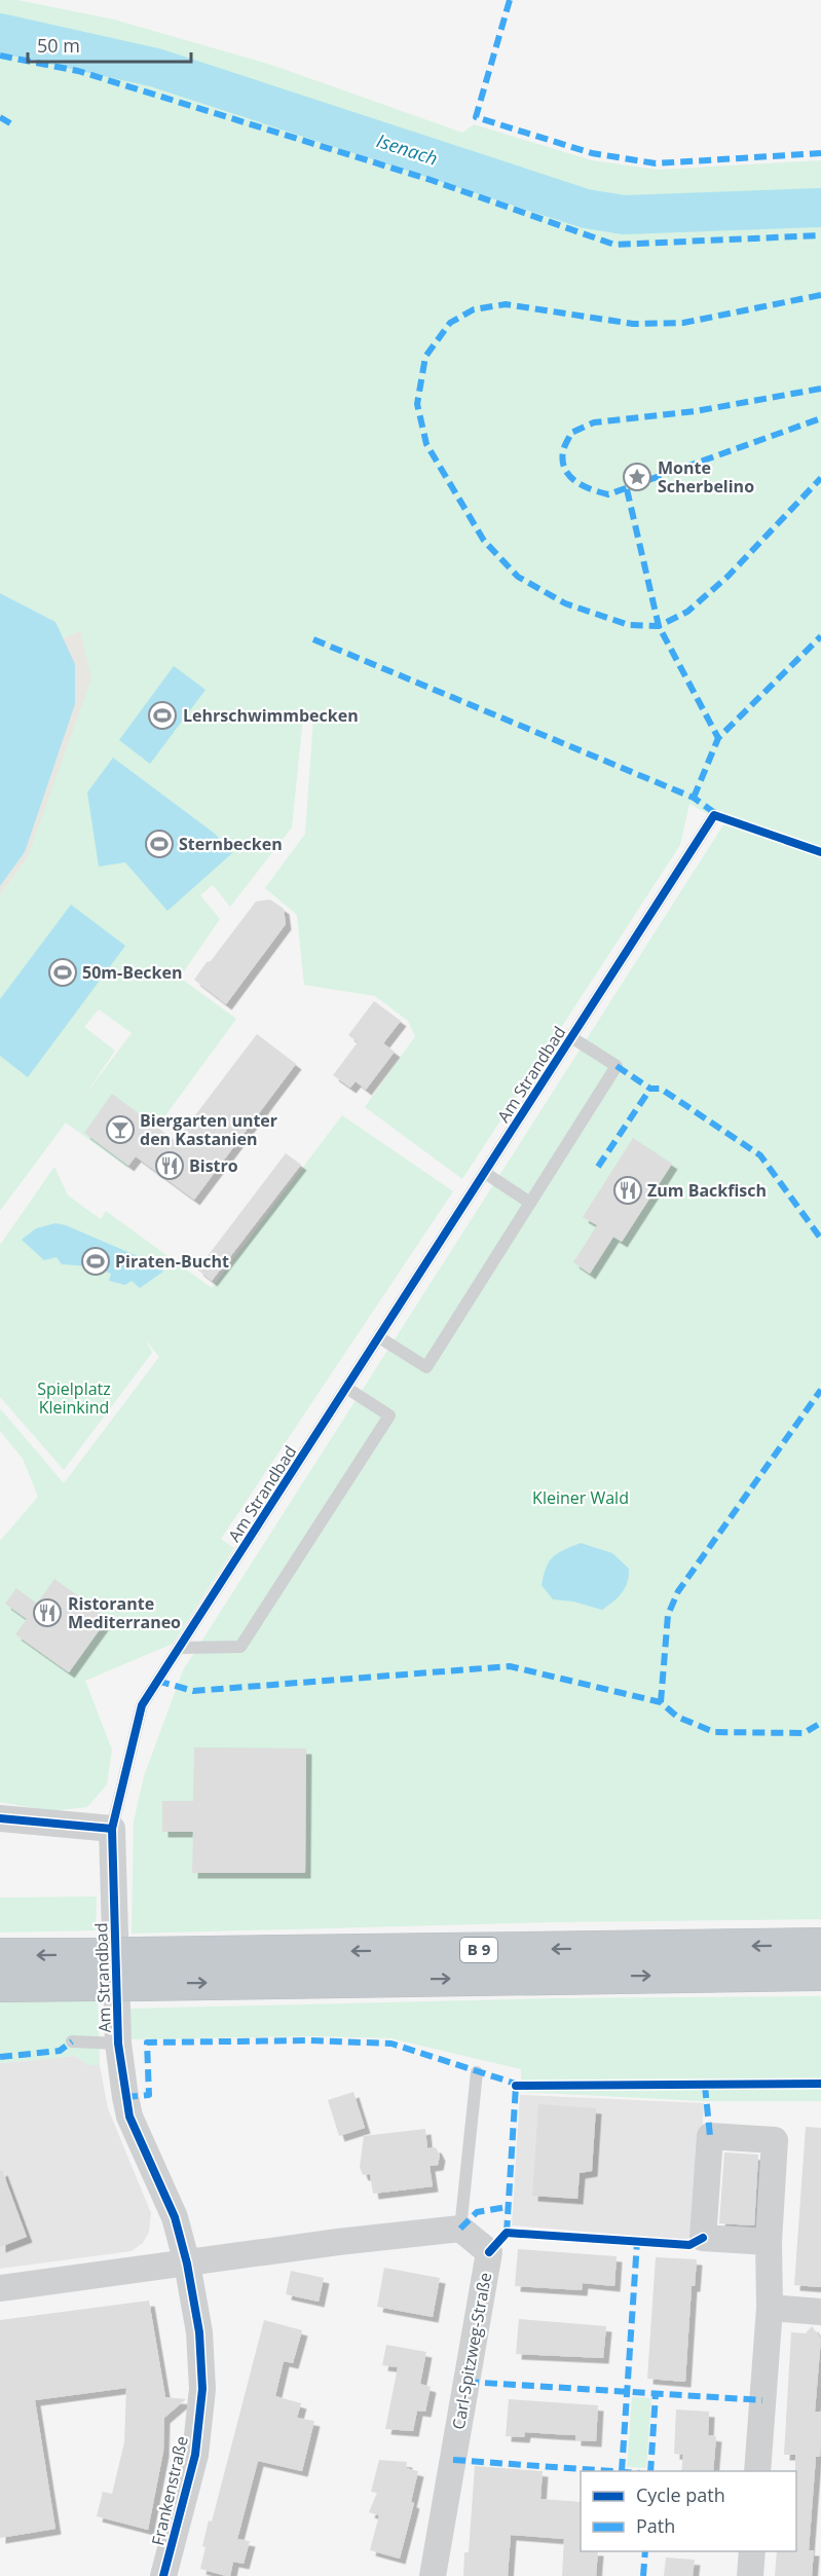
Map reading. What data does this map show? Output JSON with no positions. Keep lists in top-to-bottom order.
{
  "streets": {
    "highway": ["B 9"],
    "street": ["Am Strandbad", "Carl-Spitzweg-Straße", "Frankenstraße"]
  },
  "crossings": [
    ["Am Strandbad", "Frankenstraße"]
  ],
  "water": ["Isenach"],
  "parks": ["Spielplatz Kleinkind", "Kleiner Wald"],
  "places": {
    "place": ["Monte Scherbelino"],
    "sports": [
      "Lehrschwimmbecken",
      "Sternbecken",
      "50m-Becken",
      "Piraten-Bucht"
    ],
    "bar": ["Biergarten unter den Kastanien"],
    "restaurant": ["Bistro", "Zum Backfisch", "Ristorante Mediterraneo"]
  },
  "legend": ["Cycle path", "Path"],
  "scale_bar": "50 m"
}
